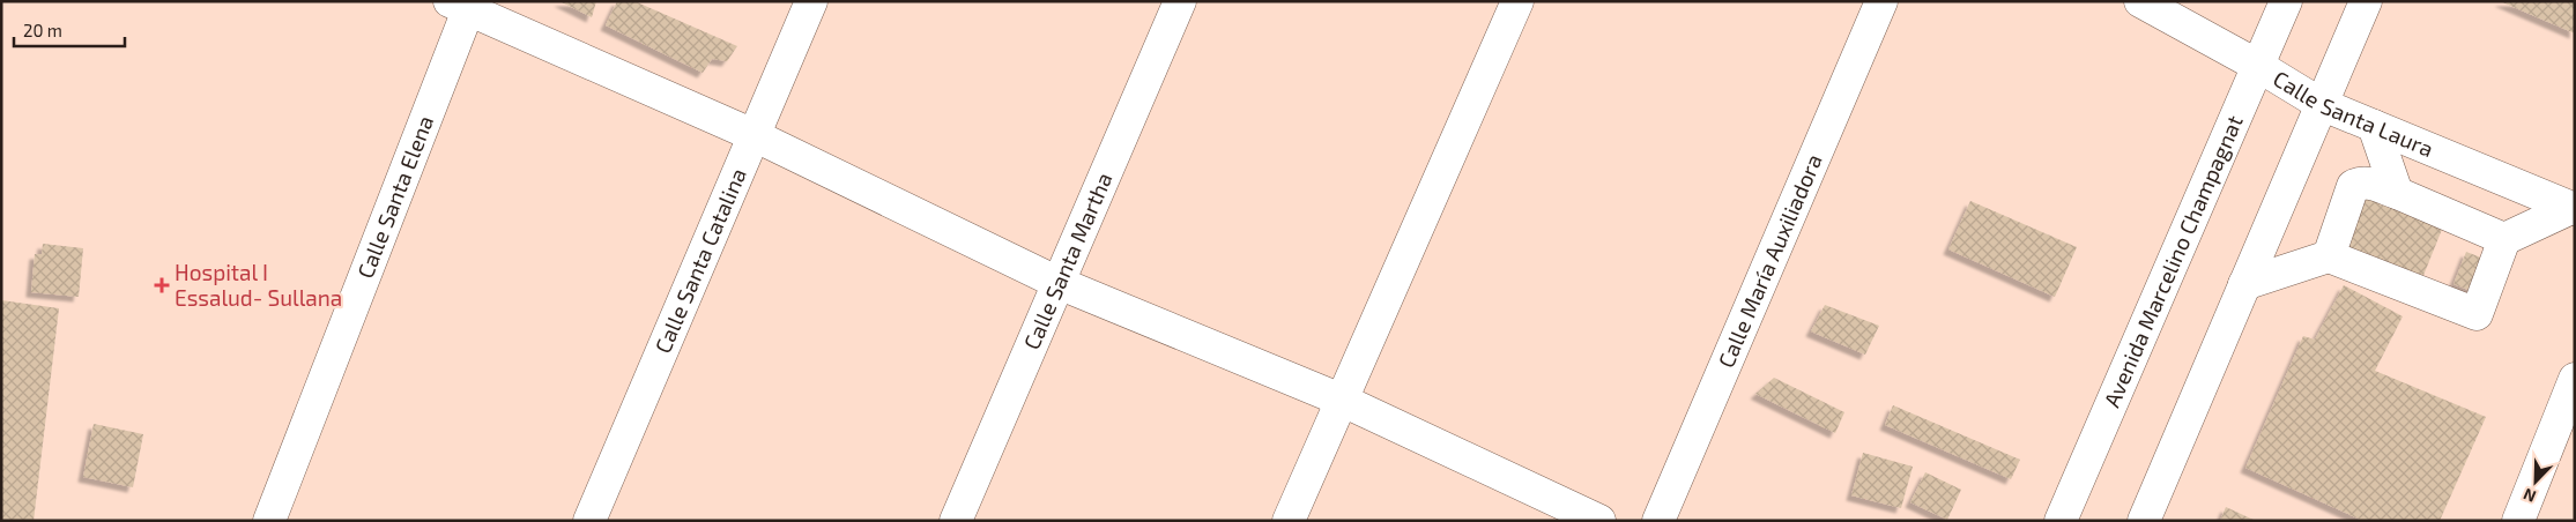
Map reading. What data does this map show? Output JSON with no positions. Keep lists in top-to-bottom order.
{
  "streets": {
    "street": [
      "Calle Santa Laura",
      "Calle Santa Elena",
      "Calle Santa Catalina",
      "Calle Santa Martha",
      "Calle María Auxiliadora",
      "Avenida Marcelino Champagnat"
    ]
  },
  "crossings": [
    ["Calle Santa Laura", "Avenida Marcelino Champagnat"]
  ],
  "places": {
    "health": ["Hospital I Essalud- Sullana"]
  },
  "scale_bar": "20 m",
  "north": "bottom left"
}
